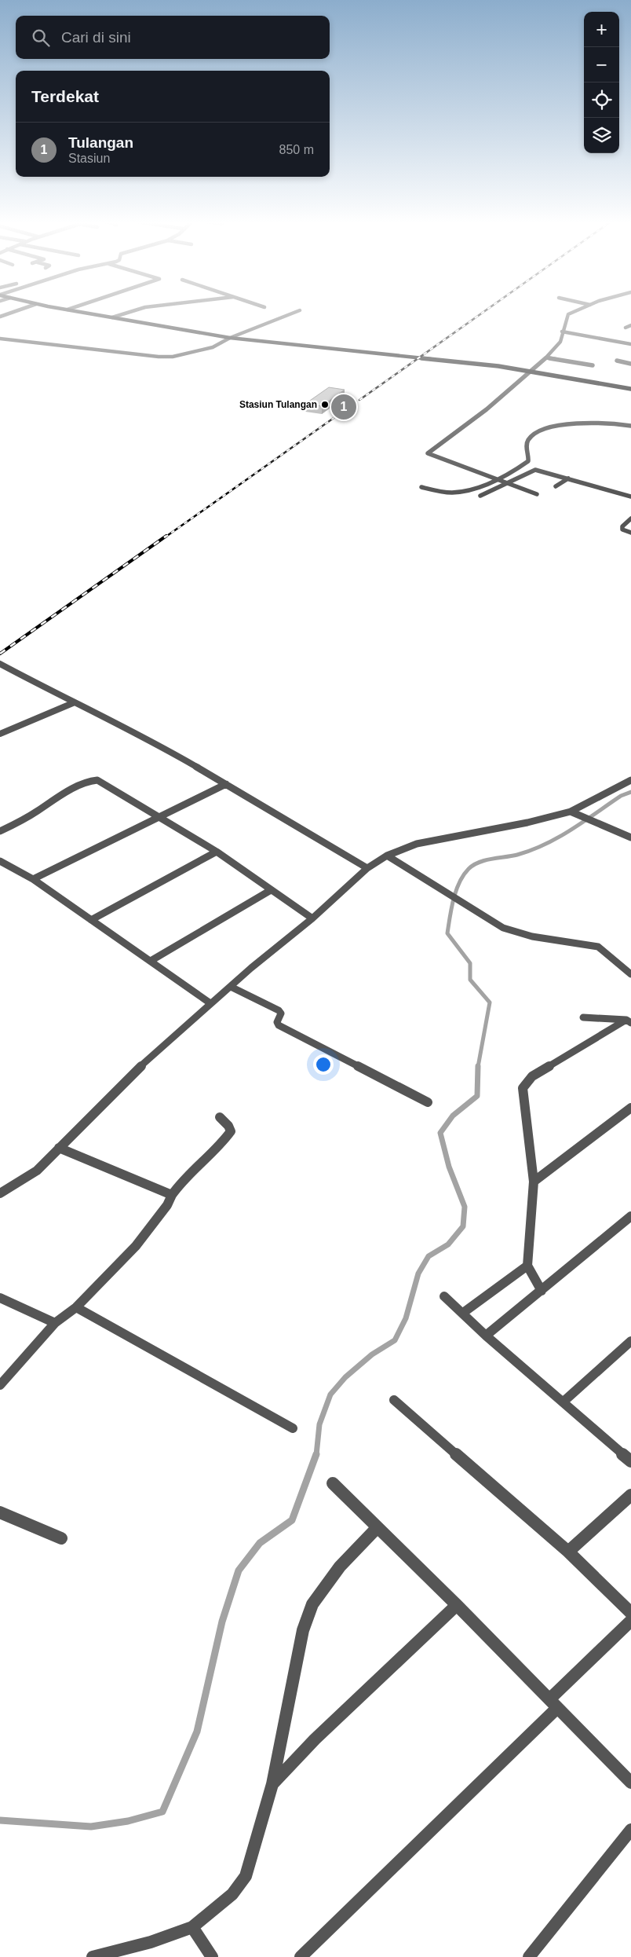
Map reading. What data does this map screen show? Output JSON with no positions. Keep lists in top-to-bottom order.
{
  "places": ["Stasiun Tulangan"],
  "page": {
    "map_buttons": ["+", "−"],
    "search": "Cari di sini",
    "heading": "Terdekat",
    "list": [
      {
        "mark": "1",
        "name": "Tulangan",
        "note": "Stasiun",
        "value": "850 m"
      }
    ],
    "pins": "1"
  }
}
